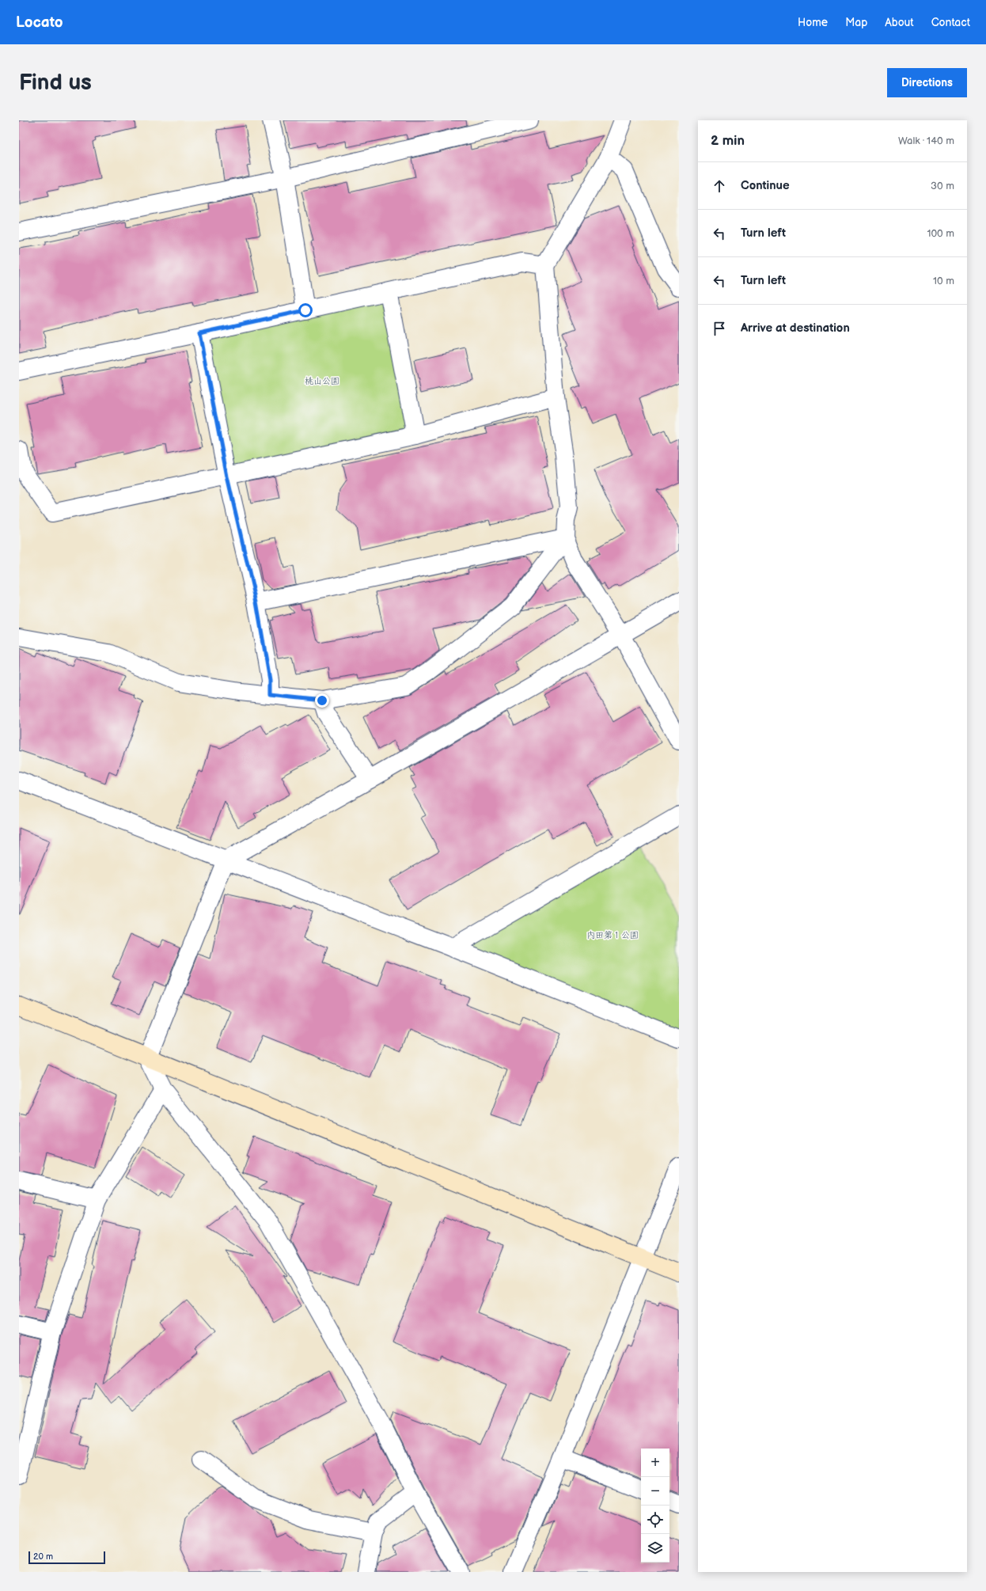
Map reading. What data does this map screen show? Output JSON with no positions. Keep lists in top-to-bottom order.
{
  "parks": ["桃山公園", "内田第１公園"],
  "scale_bar": "20 m",
  "page": {
    "header": "Locato",
    "nav": [
      "Home",
      "Map",
      "About",
      "Contact"
    ],
    "buttons": "Directions",
    "title": "Find us",
    "heading": ["2 min", "Walk · 140 m"],
    "list": [
      ["Continue", "30 m"],
      ["Turn left", "100 m"],
      ["Turn left", "10 m"],
      "Arrive at destination"
    ],
    "map_buttons": ["+", "−"],
    "scale": "20 m"
  }
}
